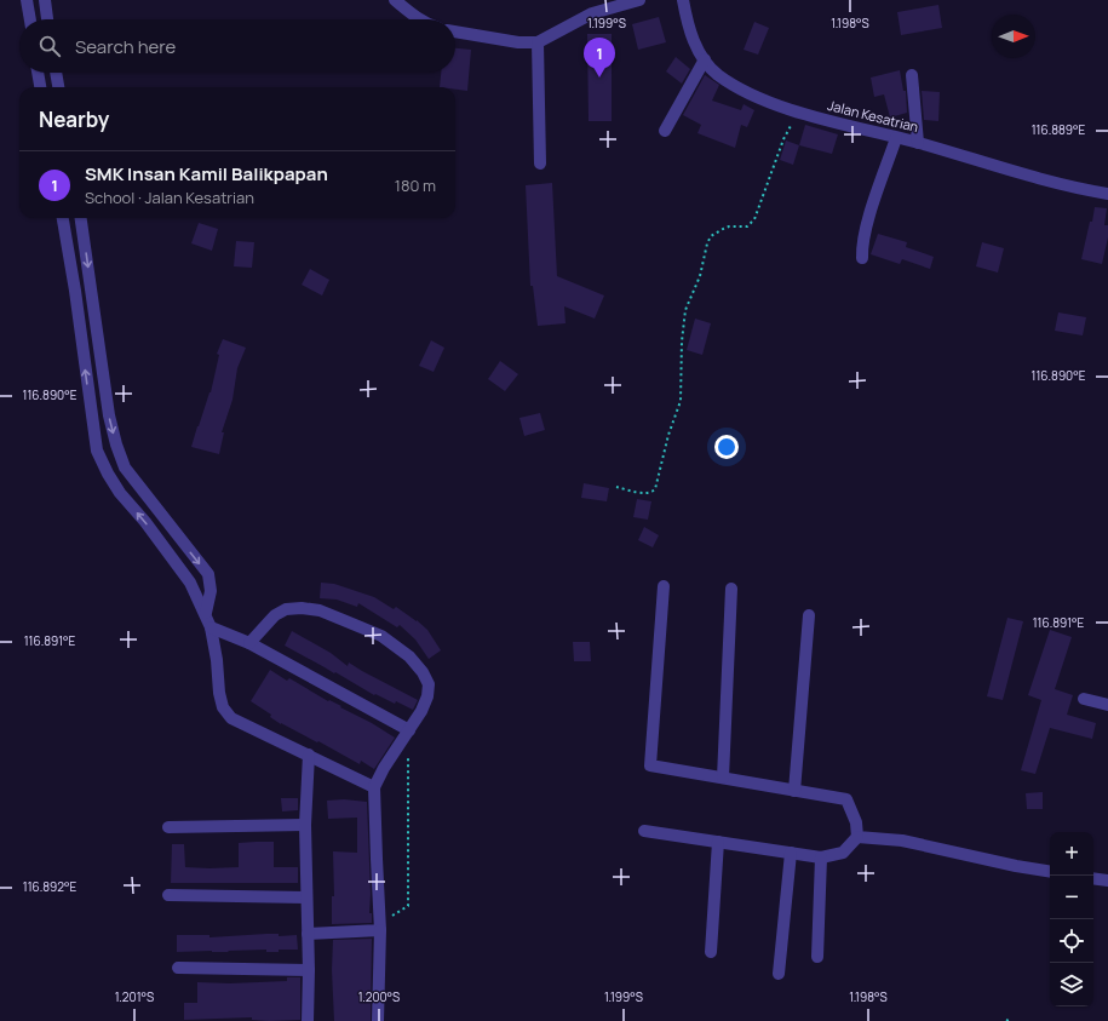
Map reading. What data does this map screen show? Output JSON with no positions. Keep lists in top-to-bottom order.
{
  "streets": {
    "street": ["Jalan Kesatrian"]
  },
  "north": "right",
  "page": {
    "search": "Search here",
    "pins": "1",
    "heading": "Nearby",
    "list": [
      {
        "mark": "1",
        "name": "SMK Insan Kamil Balikpapan",
        "note": "School · Jalan Kesatrian",
        "value": "180 m"
      }
    ],
    "map_buttons": ["+", "−"]
  },
  "coordinates": [
    "1.199°S",
    "1.198°S",
    "116.889°E",
    "116.890°E",
    "116.891°E",
    "116.892°E",
    "1.201°S",
    "1.200°S"
  ]
}
